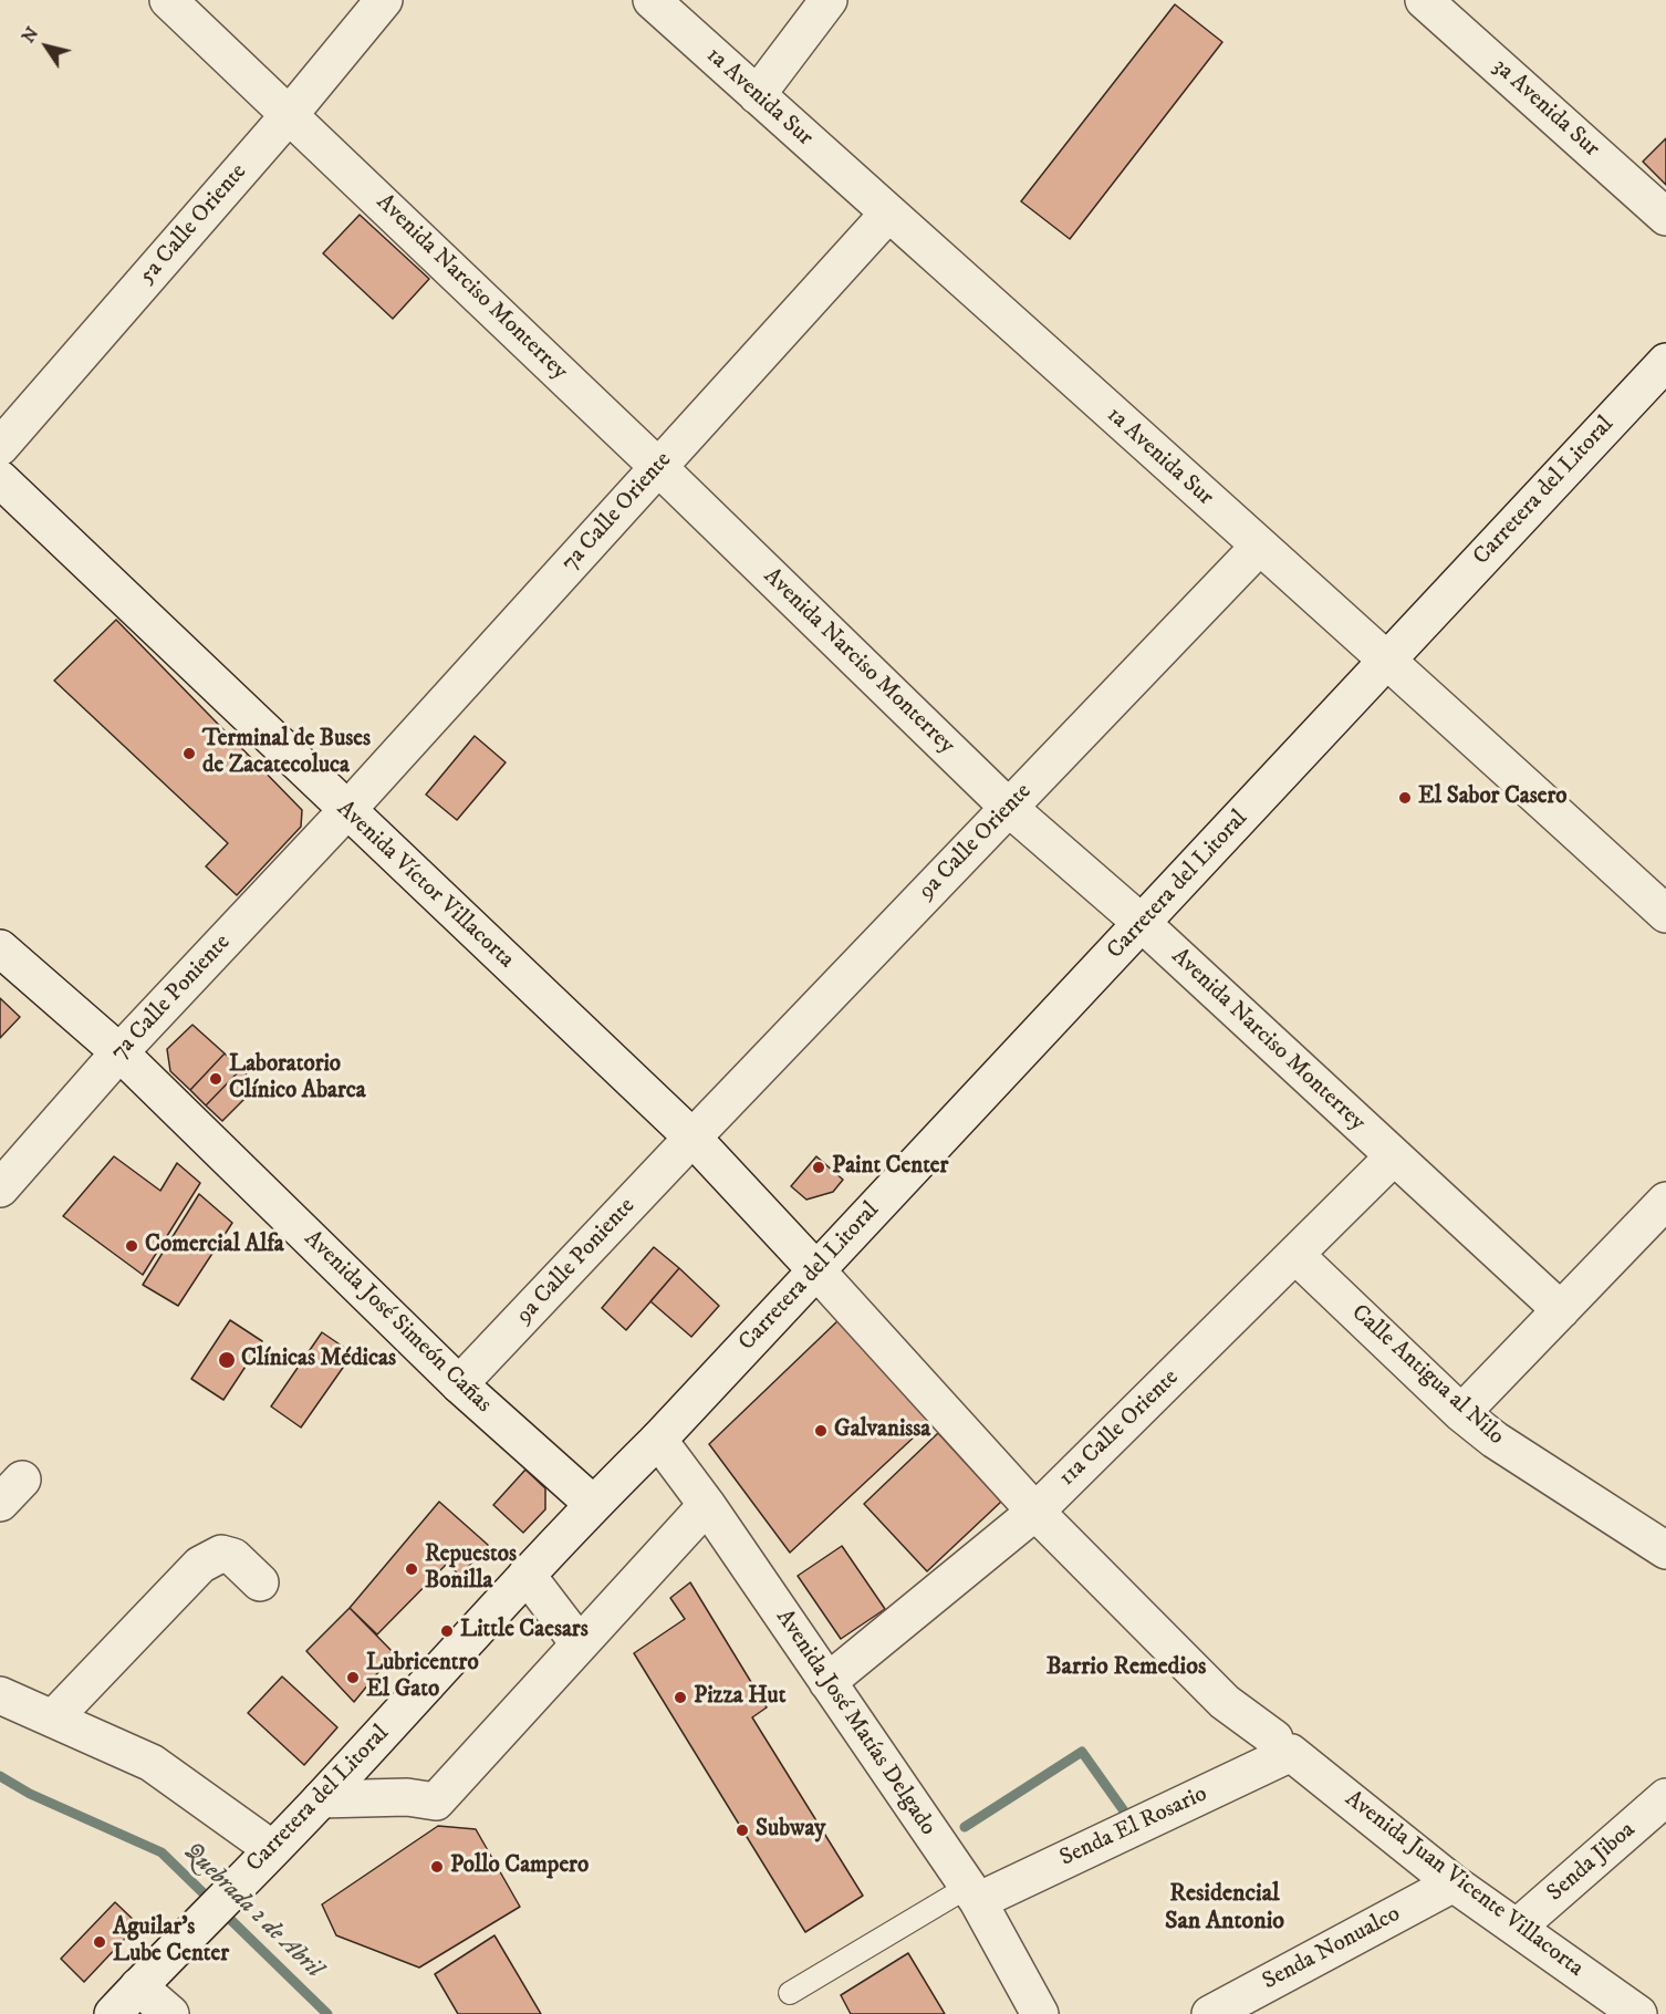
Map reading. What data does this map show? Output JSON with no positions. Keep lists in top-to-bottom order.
{
  "streets": {
    "street": [
      "1a Avenida Sur",
      "3a Avenida Sur",
      "5a Calle Oriente",
      "Avenida Narciso Monterrey",
      "Carretera del Litoral",
      "7a Calle Oriente",
      "9a Calle Oriente",
      "Avenida Víctor Villacorta",
      "7a Calle Poniente",
      "9a Calle Poniente",
      "Avenida José Simeón Cañas",
      "Calle Antigua al Nilo",
      "11a Calle Oriente",
      "Avenida José Matías Delgado",
      "Senda El Rosario",
      "Senda Jiboa",
      "Avenida Juan Vicente Villacorta",
      "Senda Nonualco"
    ]
  },
  "crossings": [
    ["1a Avenida Sur", "Carretera del Litoral"],
    ["1a Avenida Sur", "7a Calle Oriente"],
    ["1a Avenida Sur", "9a Calle Oriente"],
    ["5a Calle Oriente", "Avenida Narciso Monterrey"],
    ["Avenida Narciso Monterrey", "Carretera del Litoral"],
    ["Avenida Narciso Monterrey", "7a Calle Oriente"],
    ["Avenida Narciso Monterrey", "9a Calle Oriente"],
    ["Avenida Narciso Monterrey", "11a Calle Oriente"],
    ["Carretera del Litoral", "Avenida Víctor Villacorta"],
    ["Carretera del Litoral", "Avenida José Simeón Cañas"],
    ["Carretera del Litoral", "Avenida José Matías Delgado"],
    ["Carretera del Litoral", "Avenida Juan Vicente Villacorta"],
    ["7a Calle Oriente", "Avenida Víctor Villacorta"],
    ["7a Calle Oriente", "7a Calle Poniente"],
    ["9a Calle Oriente", "Avenida Víctor Villacorta"],
    ["9a Calle Oriente", "9a Calle Poniente"],
    ["Avenida Víctor Villacorta", "7a Calle Poniente"],
    ["Avenida Víctor Villacorta", "9a Calle Poniente"],
    ["Avenida Víctor Villacorta", "Avenida Juan Vicente Villacorta"],
    ["7a Calle Poniente", "Avenida José Simeón Cañas"],
    ["9a Calle Poniente", "Avenida José Simeón Cañas"],
    ["Calle Antigua al Nilo", "11a Calle Oriente"],
    ["11a Calle Oriente", "Avenida José Matías Delgado"],
    ["11a Calle Oriente", "Avenida Juan Vicente Villacorta"],
    ["Avenida José Matías Delgado", "Senda El Rosario"],
    ["Senda El Rosario", "Avenida Juan Vicente Villacorta"],
    ["Senda Jiboa", "Avenida Juan Vicente Villacorta"],
    ["Avenida Juan Vicente Villacorta", "Senda Nonualco"]
  ],
  "districts": ["Barrio Remedios", "Residencial San Antonio"],
  "water": ["Quebrada 2 de Abril"],
  "places": [
    "Terminal de Buses de Zacatecoluca",
    "El Sabor Casero",
    "Laboratorio Clínico Abarca",
    "Paint Center",
    "Comercial Alfa",
    "Clínicas Médicas",
    "Galvanissa",
    "Repuestos Bonilla",
    "Little Caesars",
    "Lubricentro El Gato",
    "Pizza Hut",
    "Subway",
    "Pollo Campero",
    "Aguilar's Lube Center"
  ],
  "north": "top left"
}
